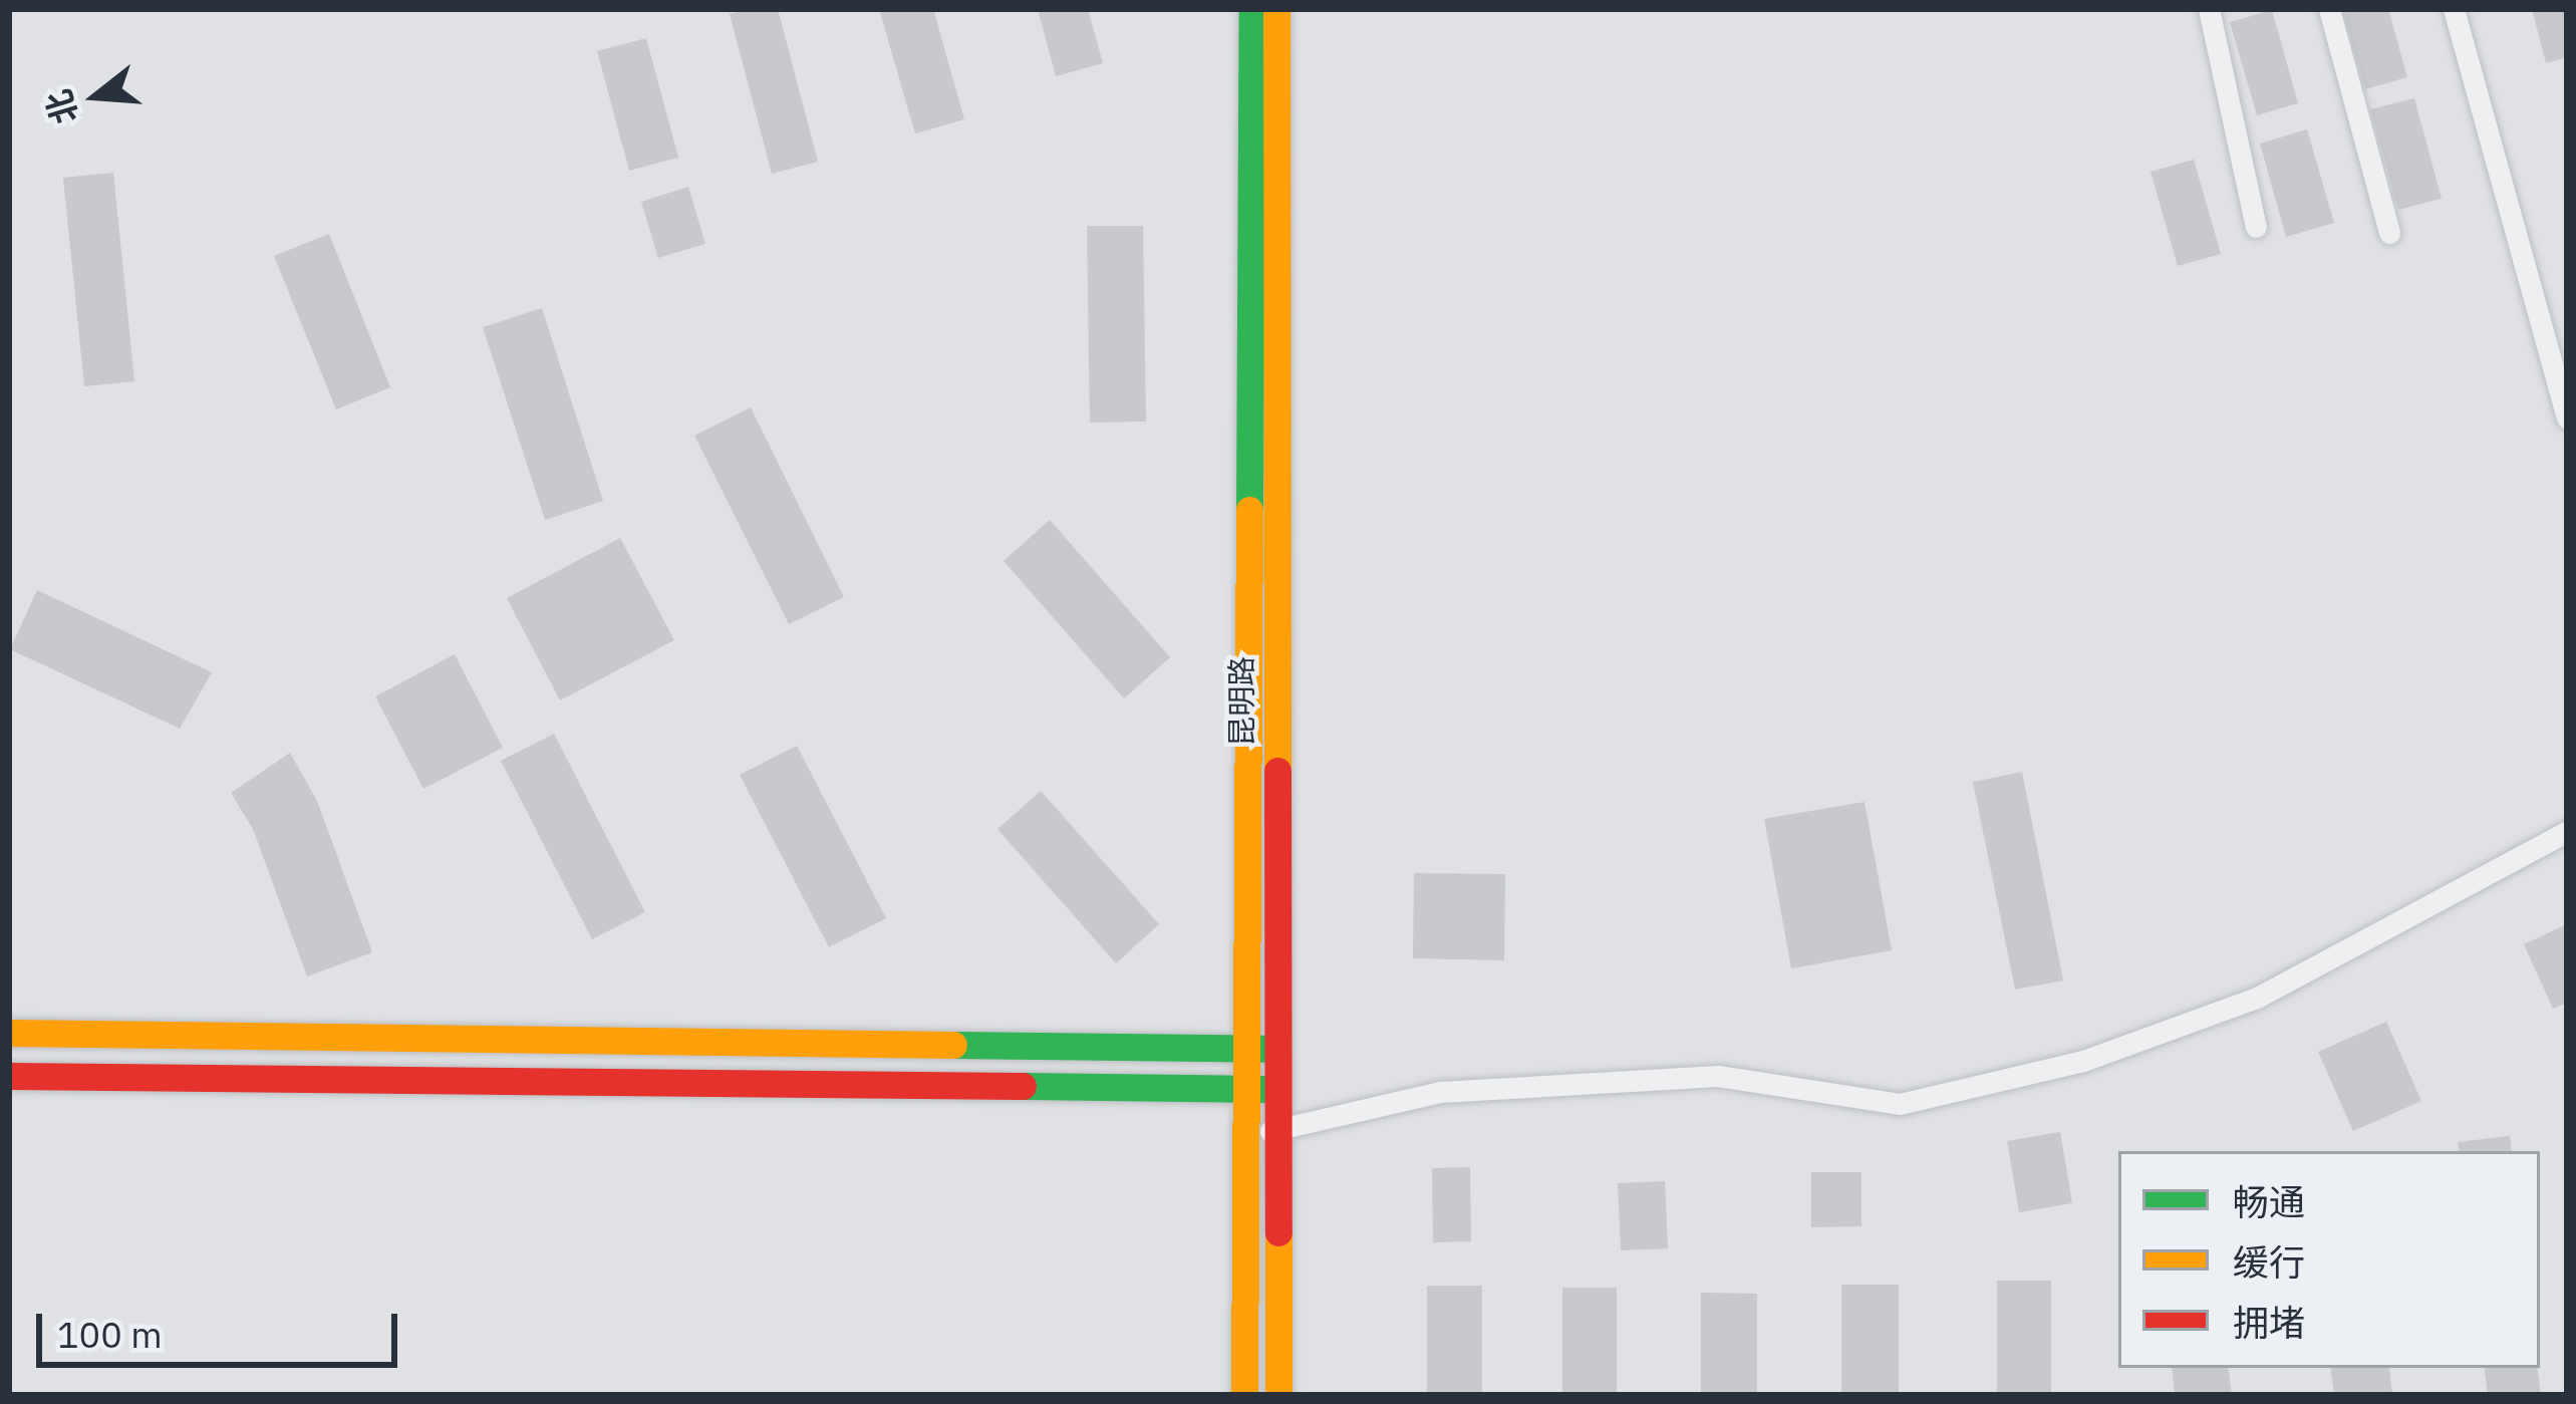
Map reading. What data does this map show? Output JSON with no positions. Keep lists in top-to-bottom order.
{
  "streets": {
    "main road": ["昆明路"]
  },
  "legend": ["畅通", "缓行", "拥堵"],
  "scale_bar": "100 m",
  "north": "left"
}
